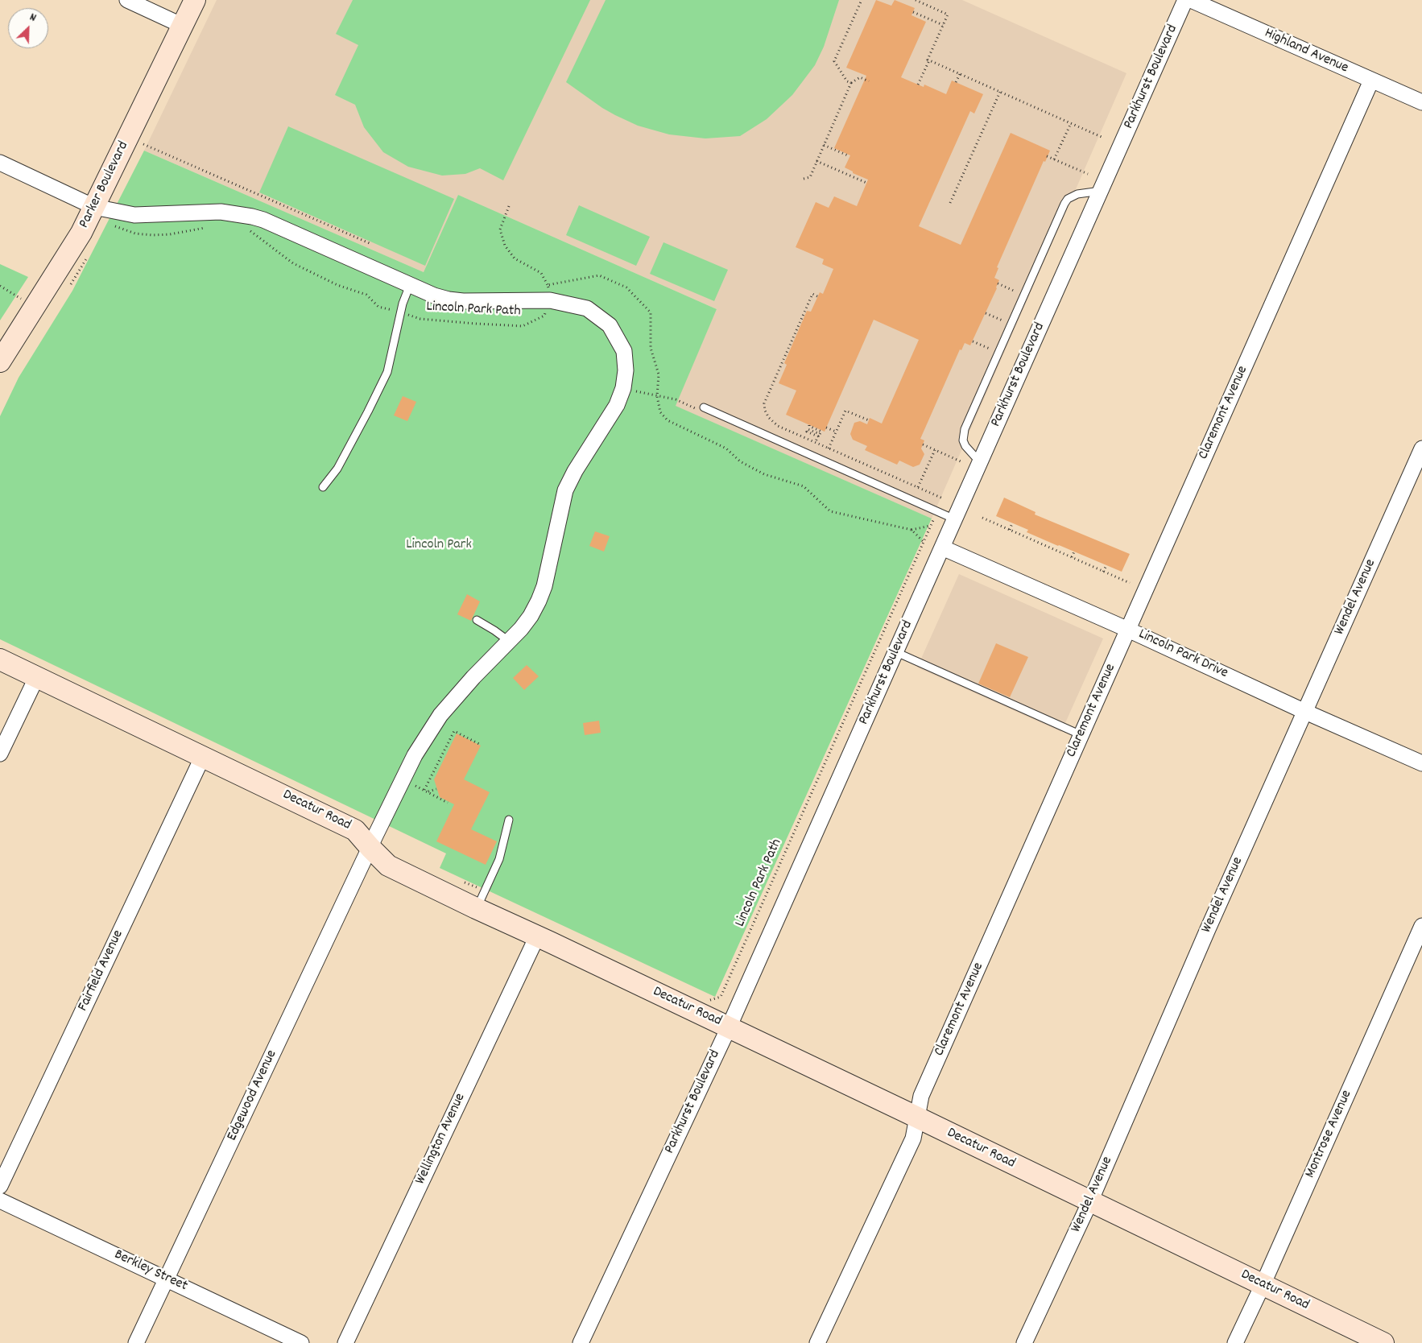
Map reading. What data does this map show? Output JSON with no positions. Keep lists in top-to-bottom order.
{
  "streets": {
    "street": [
      "Highland Avenue",
      "Parkhurst Boulevard",
      "Parker Boulevard",
      "Claremont Avenue",
      "Wendel Avenue",
      "Lincoln Park Drive",
      "Decatur Road",
      "Fairfield Avenue",
      "Edgewood Avenue",
      "Montrose Avenue",
      "Wellington Avenue",
      "Berkley Street"
    ],
    "path": ["Lincoln Park Path"]
  },
  "crossings": [
    ["Highland Avenue", "Claremont Avenue"],
    ["Parkhurst Boulevard", "Lincoln Park Drive"],
    ["Parkhurst Boulevard", "Decatur Road"],
    ["Parker Boulevard", "Edgewood Avenue"],
    ["Lincoln Park Path", "Edgewood Avenue"],
    ["Claremont Avenue", "Lincoln Park Drive"],
    ["Claremont Avenue", "Decatur Road"],
    ["Wendel Avenue", "Lincoln Park Drive"],
    ["Wendel Avenue", "Decatur Road"],
    ["Decatur Road", "Fairfield Avenue"],
    ["Decatur Road", "Edgewood Avenue"],
    ["Decatur Road", "Montrose Avenue"],
    ["Decatur Road", "Wellington Avenue"],
    ["Edgewood Avenue", "Berkley Street"]
  ],
  "parks": ["Lincoln Park"],
  "north": "top right"
}
